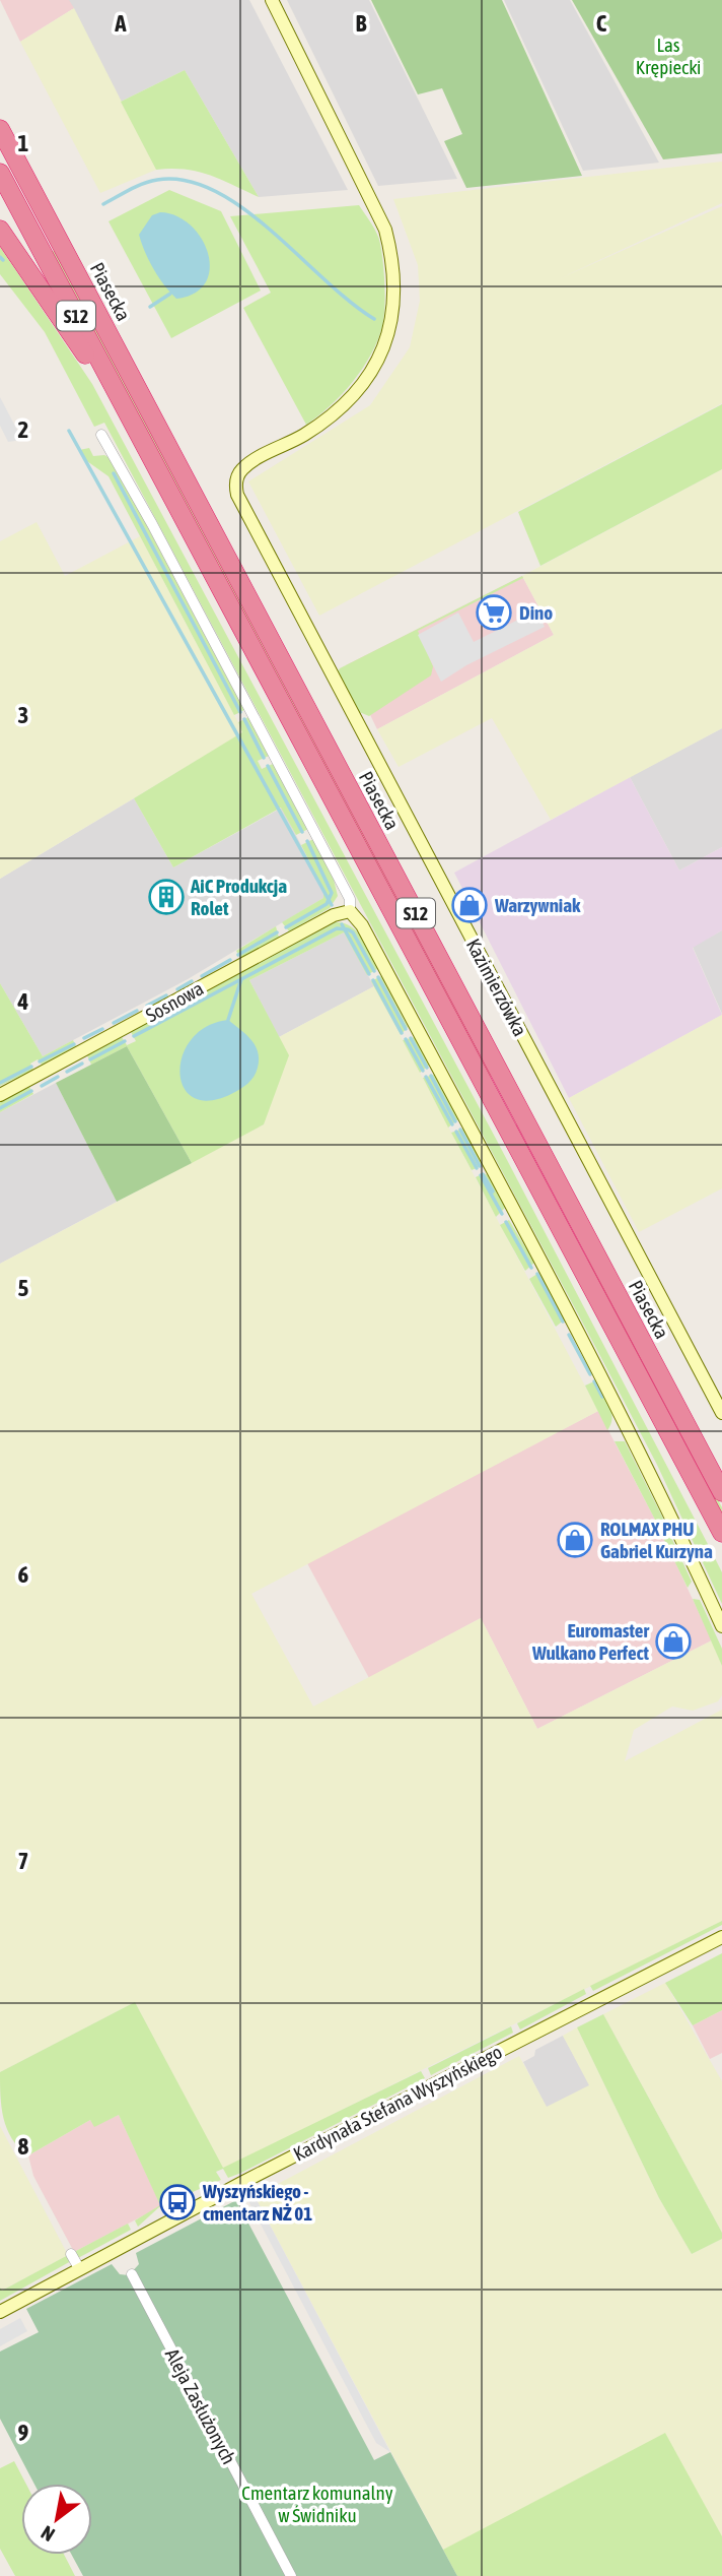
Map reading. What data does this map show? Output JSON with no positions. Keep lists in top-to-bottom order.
{
  "streets": {
    "highway": ["Piasecka", "S12"],
    "street": [
      "Kazimierzówka",
      "Sosnowa",
      "Kardynała Stefana Wyszyńskiego",
      "Aleja Zasłużonych"
    ]
  },
  "parks": ["Las Krępiecki", "Cmentarz komunalny w Świdniku"],
  "places": {
    "supermarket": ["Dino"],
    "building": ["AiC Produkcja Rolet"],
    "shop": ["Warzywniak", "ROLMAX PHU Gabriel Kurzyna", "Euromaster Wulkano Perfect"],
    "bus stop": ["Wyszyńskiego - cmentarz NŻ 01"]
  },
  "north": "bottom left",
  "grid": {
    "columns": ["A", "B", "C"],
    "rows": [
      "1",
      "2",
      "3",
      "4",
      "5",
      "6",
      "7",
      "8",
      "9"
    ]
  }
}
